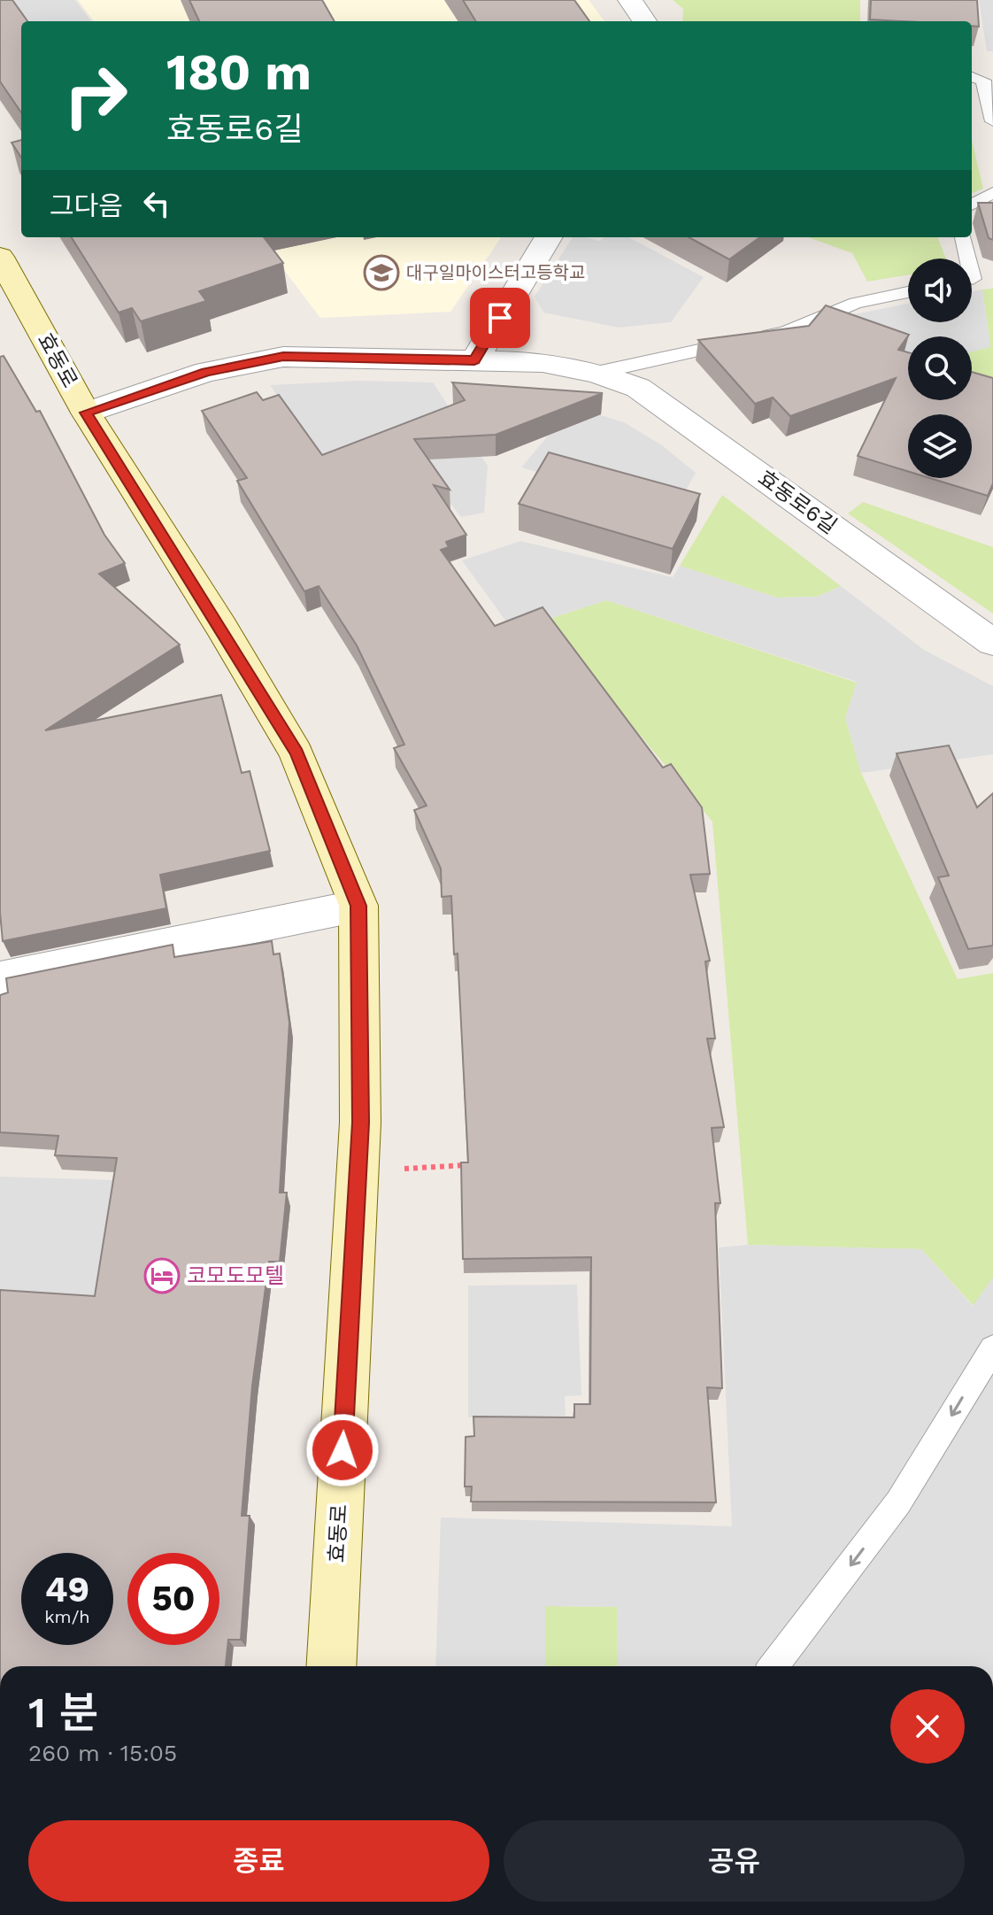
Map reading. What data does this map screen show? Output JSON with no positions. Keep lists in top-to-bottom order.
{
  "streets": {
    "main road": ["효동로"],
    "street": ["효동로6길"]
  },
  "crossings": [
    ["효동로", "효동로6길"]
  ],
  "places": {
    "school or university": ["대구일마이스터고등학교"],
    "hotel": ["코모도모텔"]
  },
  "page": {
    "turn": ["180 m", "효동로6길"],
    "then": "그다음",
    "speed": "49 km/h",
    "limit": "50",
    "heading": ["1 분", "260 m · 15:05"],
    "buttons": ["종료", "공유"]
  }
}
